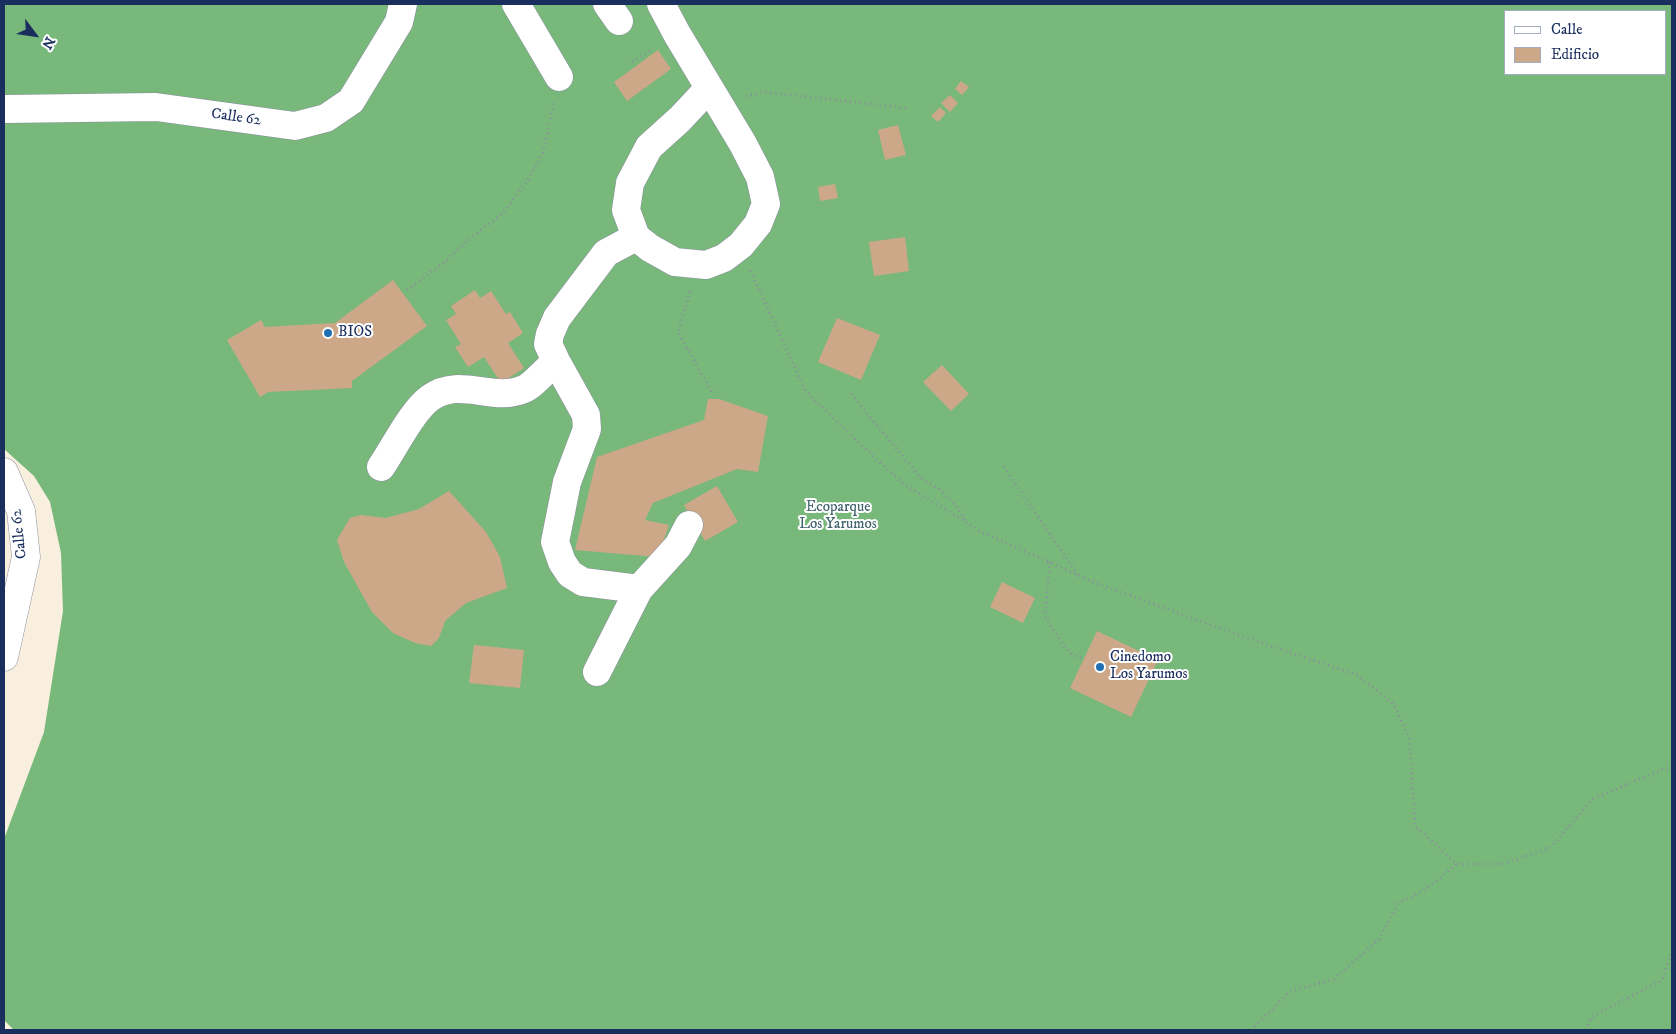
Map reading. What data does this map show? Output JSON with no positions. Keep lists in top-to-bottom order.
{
  "streets": {
    "street": ["Calle 62"]
  },
  "parks": ["Ecoparque Los Yarumos"],
  "places": ["BIOS", "Cinedomo Los Yarumos"],
  "legend": ["Calle", "Edificio"],
  "north": "bottom right"
}
